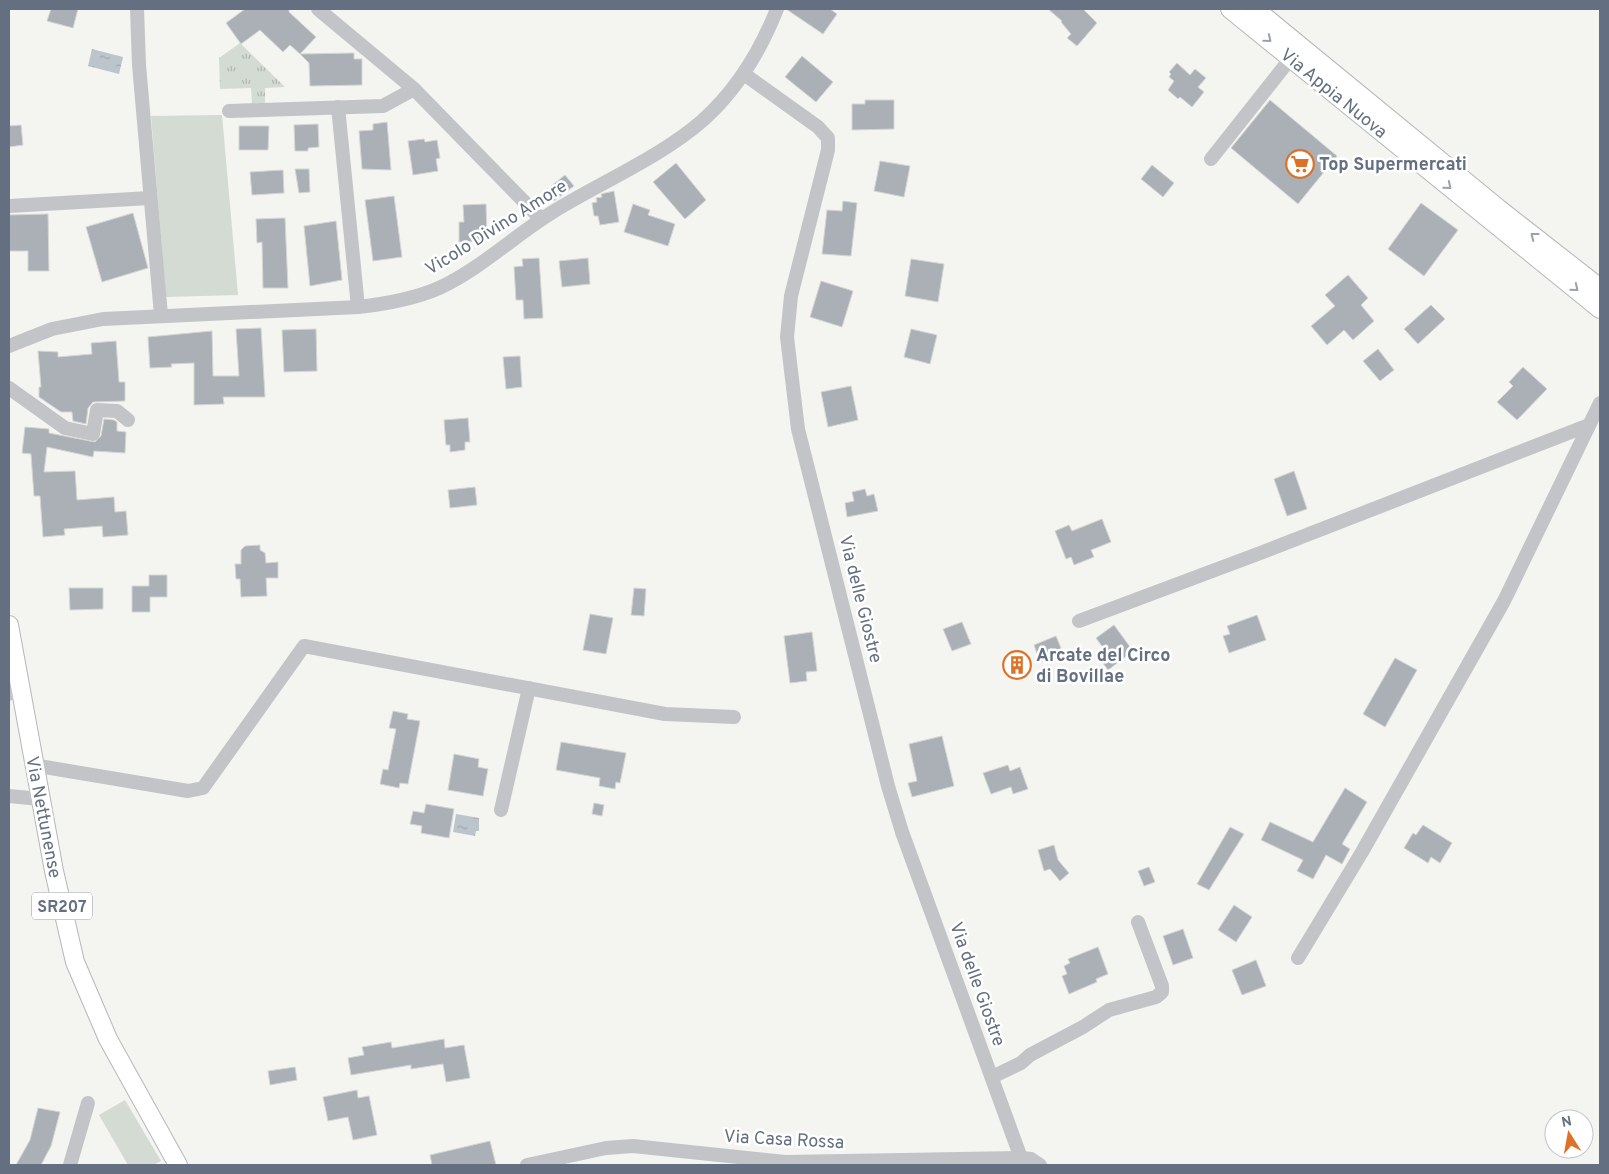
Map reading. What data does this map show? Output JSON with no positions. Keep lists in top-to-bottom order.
{
  "streets": {
    "main road": ["Via Appia Nuova", "Via Nettunense", "SR207"],
    "street": ["Vicolo Divino Amore", "Via delle Giostre", "Via Casa Rossa"]
  },
  "crossings": [
    ["Vicolo Divino Amore", "Via delle Giostre"],
    ["Via delle Giostre", "Via Casa Rossa"]
  ],
  "places": {
    "supermarket": ["Top Supermercati"],
    "building": ["Arcate del Circo di Bovillae"]
  },
  "north": "top"
}
